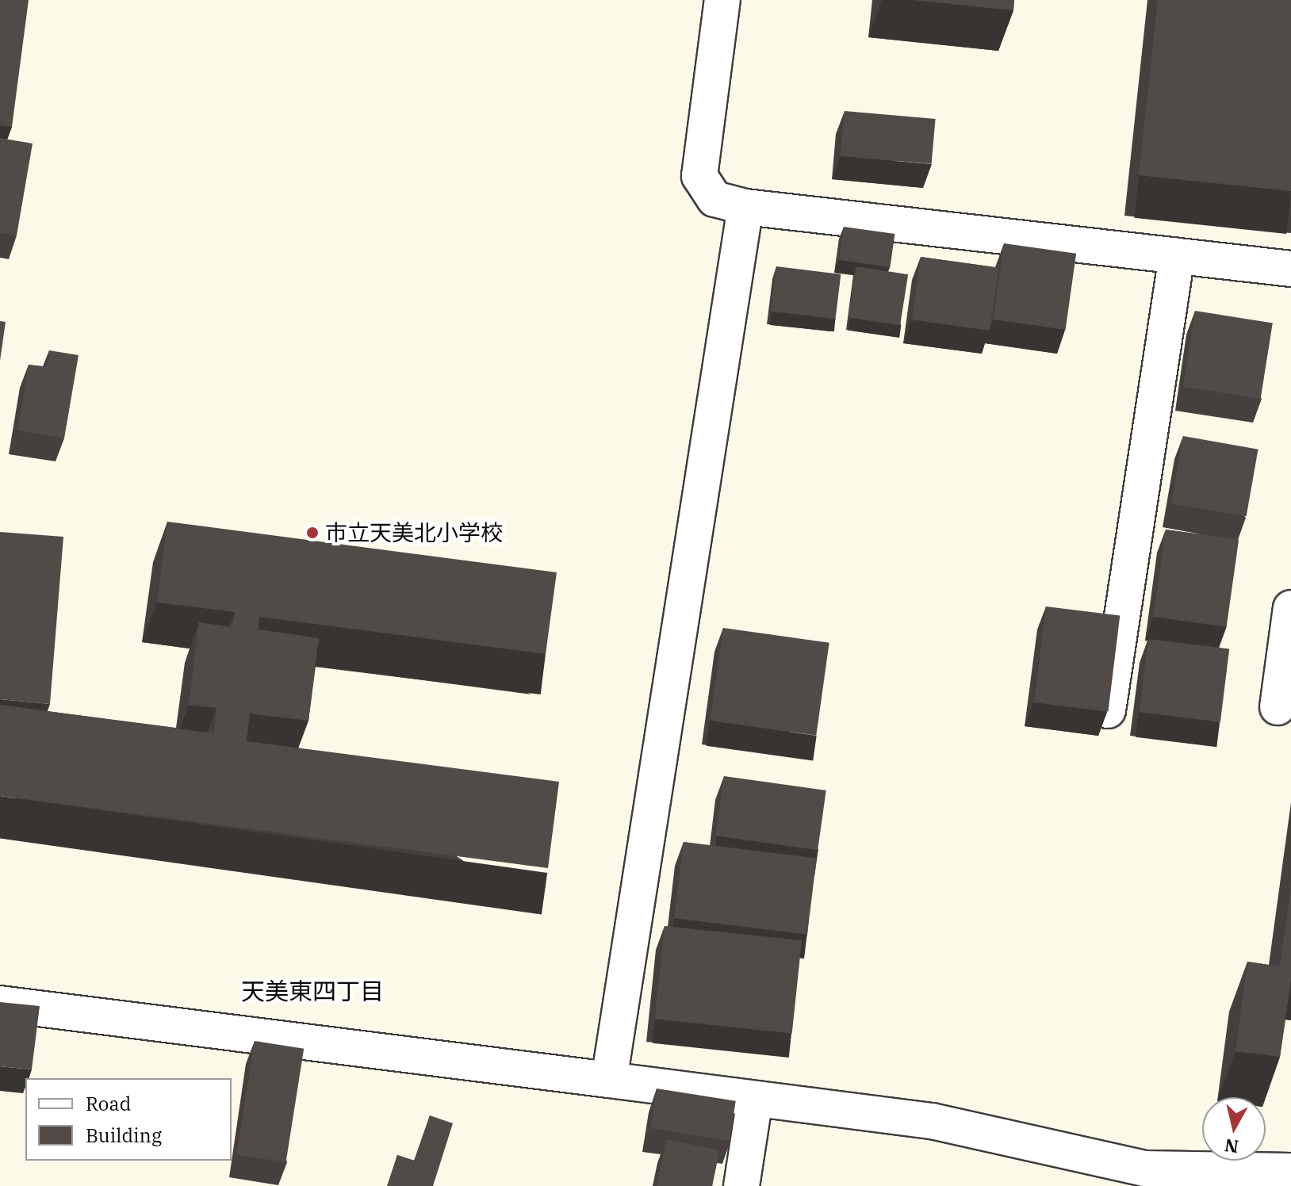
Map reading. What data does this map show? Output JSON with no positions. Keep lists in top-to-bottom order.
{
  "districts": ["天美東四丁目"],
  "places": ["市立天美北小学校"],
  "legend": ["Road", "Building"],
  "north": "bottom"
}
